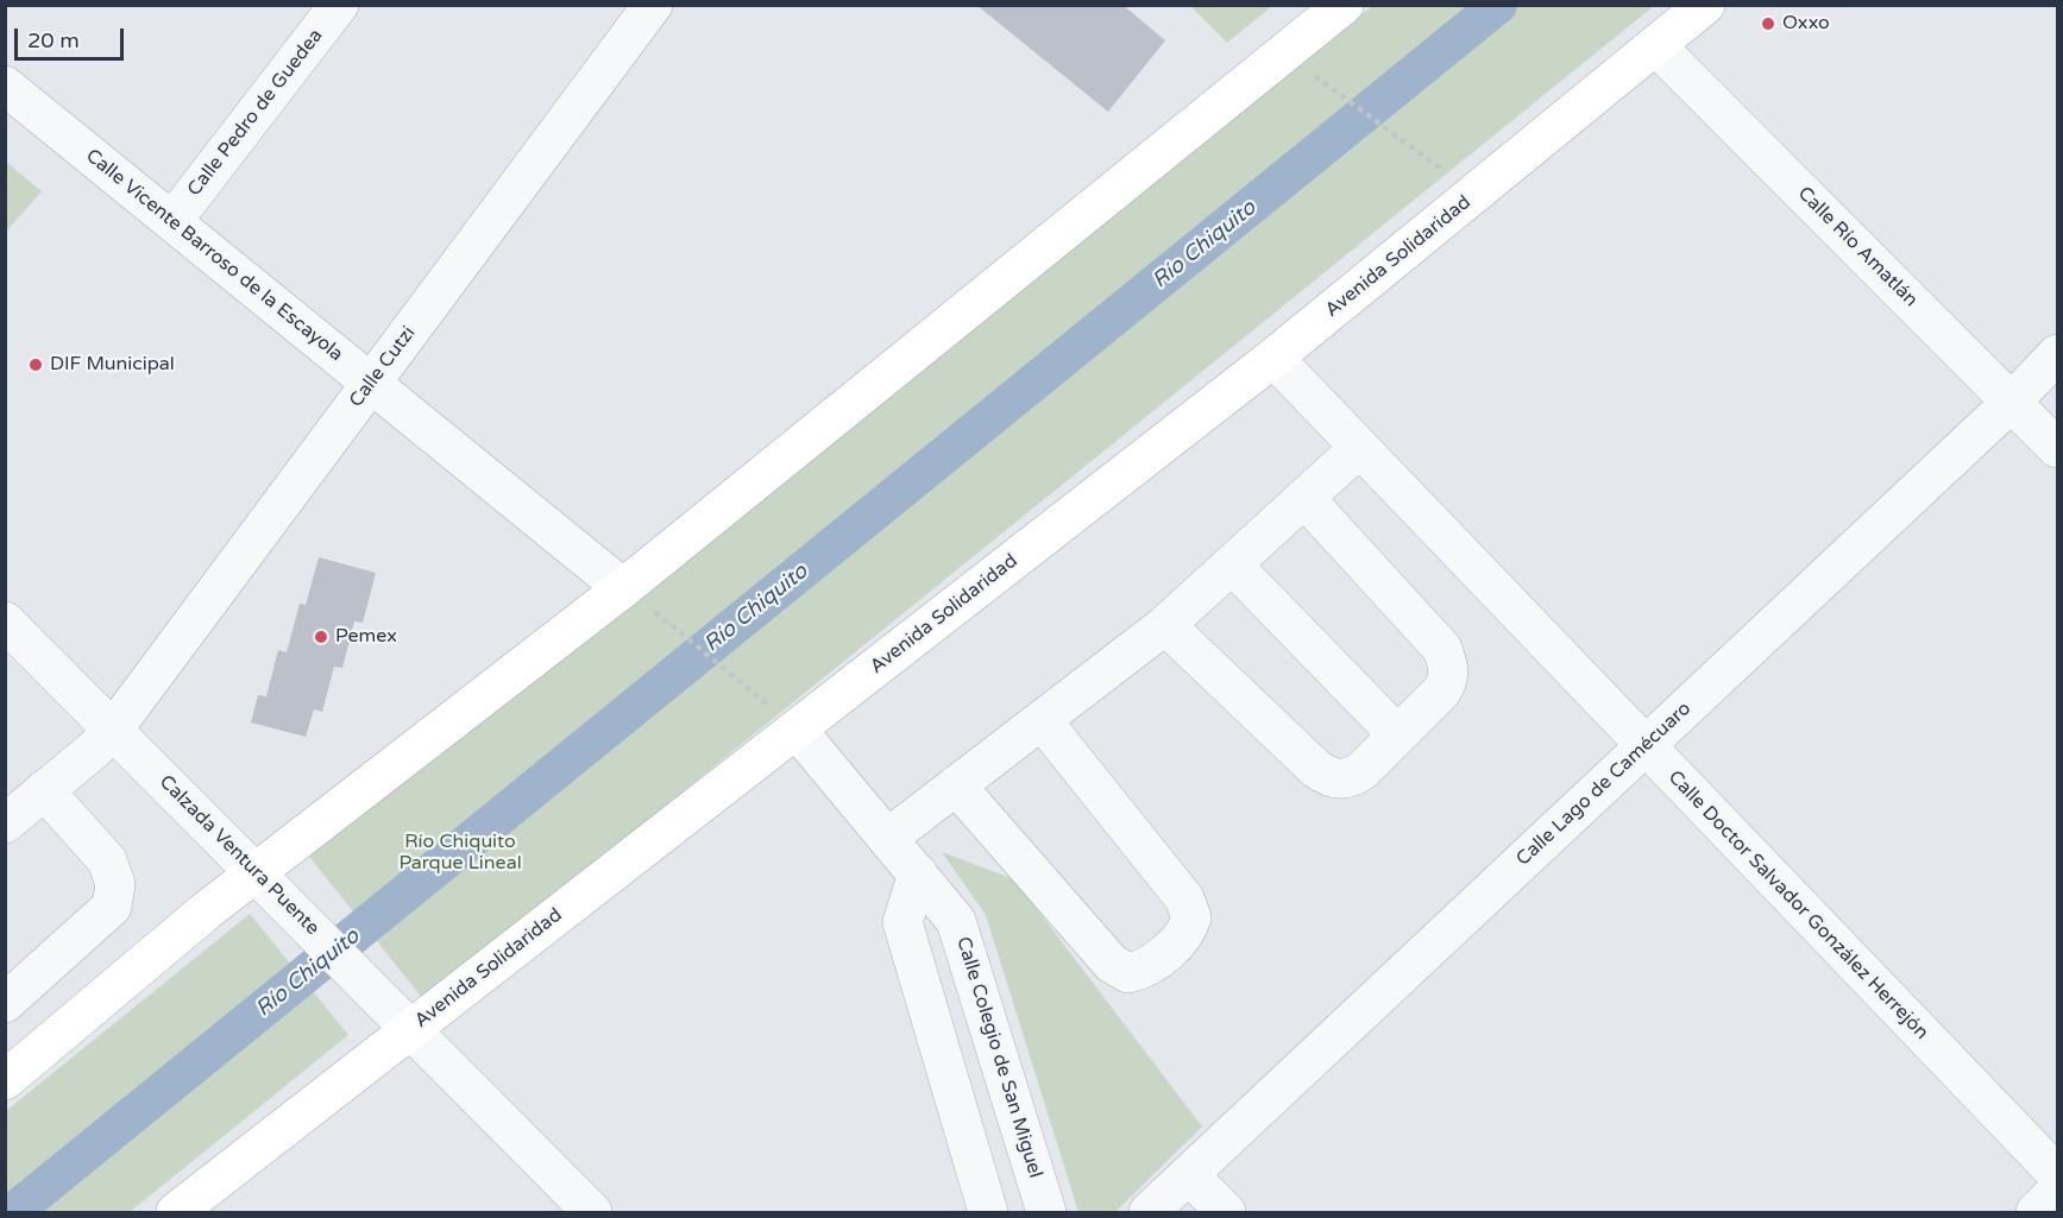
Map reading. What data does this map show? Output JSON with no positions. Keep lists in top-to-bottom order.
{
  "streets": {
    "main road": ["Avenida Solidaridad"],
    "street": [
      "Calle Pedro de Guedea",
      "Calle Río Amatlán",
      "Calle Vicente Barroso de la Escayola",
      "Calle Cutzi",
      "Calle Lago de Camécuaro",
      "Calzada Ventura Puente",
      "Calle Doctor Salvador González Herrejón",
      "Calle Colegio de San Miguel"
    ]
  },
  "crossings": [
    ["Calle Pedro de Guedea", "Calle Vicente Barroso de la Escayola"],
    ["Calle Río Amatlán", "Avenida Solidaridad"],
    ["Calle Río Amatlán", "Calle Lago de Camécuaro"],
    ["Calle Vicente Barroso de la Escayola", "Calle Cutzi"],
    ["Avenida Solidaridad", "Calzada Ventura Puente"],
    ["Avenida Solidaridad", "Calle Doctor Salvador González Herrejón"],
    ["Avenida Solidaridad", "Calle Colegio de San Miguel"],
    ["Calle Cutzi", "Calzada Ventura Puente"],
    ["Calle Lago de Camécuaro", "Calle Doctor Salvador González Herrejón"]
  ],
  "water": ["Río Chiquito"],
  "parks": ["Río Chiquito Parque Lineal"],
  "places": ["Oxxo", "DIF Municipal", "Pemex"],
  "scale_bar": "20 m"
}
